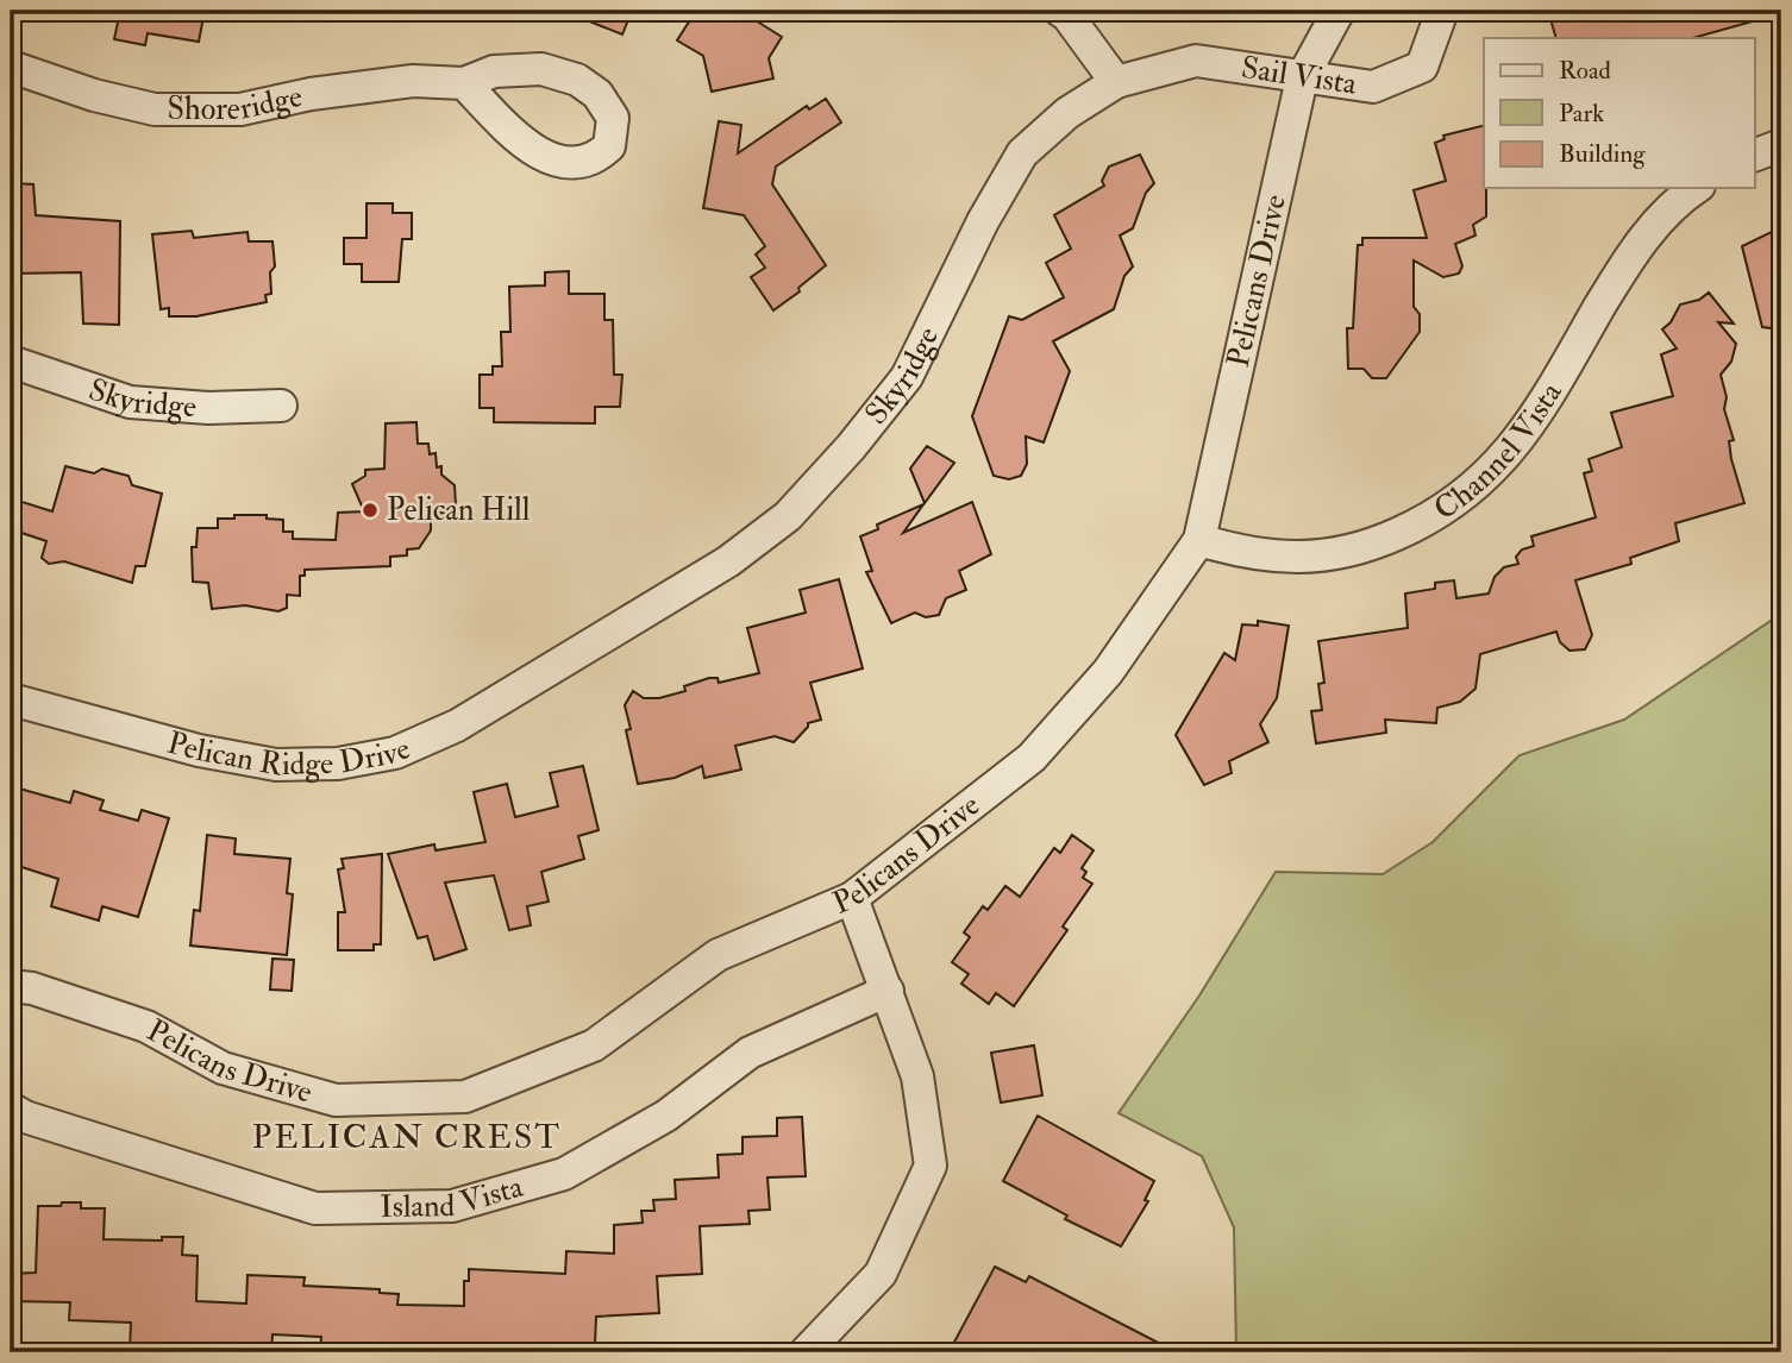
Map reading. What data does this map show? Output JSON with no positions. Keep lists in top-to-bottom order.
{
  "streets": {
    "street": [
      "Sail Vista",
      "Shoreridge",
      "Pelicans Drive",
      "Skyridge",
      "Channel Vista",
      "Pelican Ridge Drive",
      "Island Vista"
    ]
  },
  "crossings": [
    ["Sail Vista", "Pelicans Drive"],
    ["Sail Vista", "Skyridge"],
    ["Pelicans Drive", "Channel Vista"],
    ["Skyridge", "Pelican Ridge Drive"]
  ],
  "districts": ["PELICAN CREST"],
  "places": ["Pelican Hill"],
  "legend": ["Road", "Park", "Building"]
}
